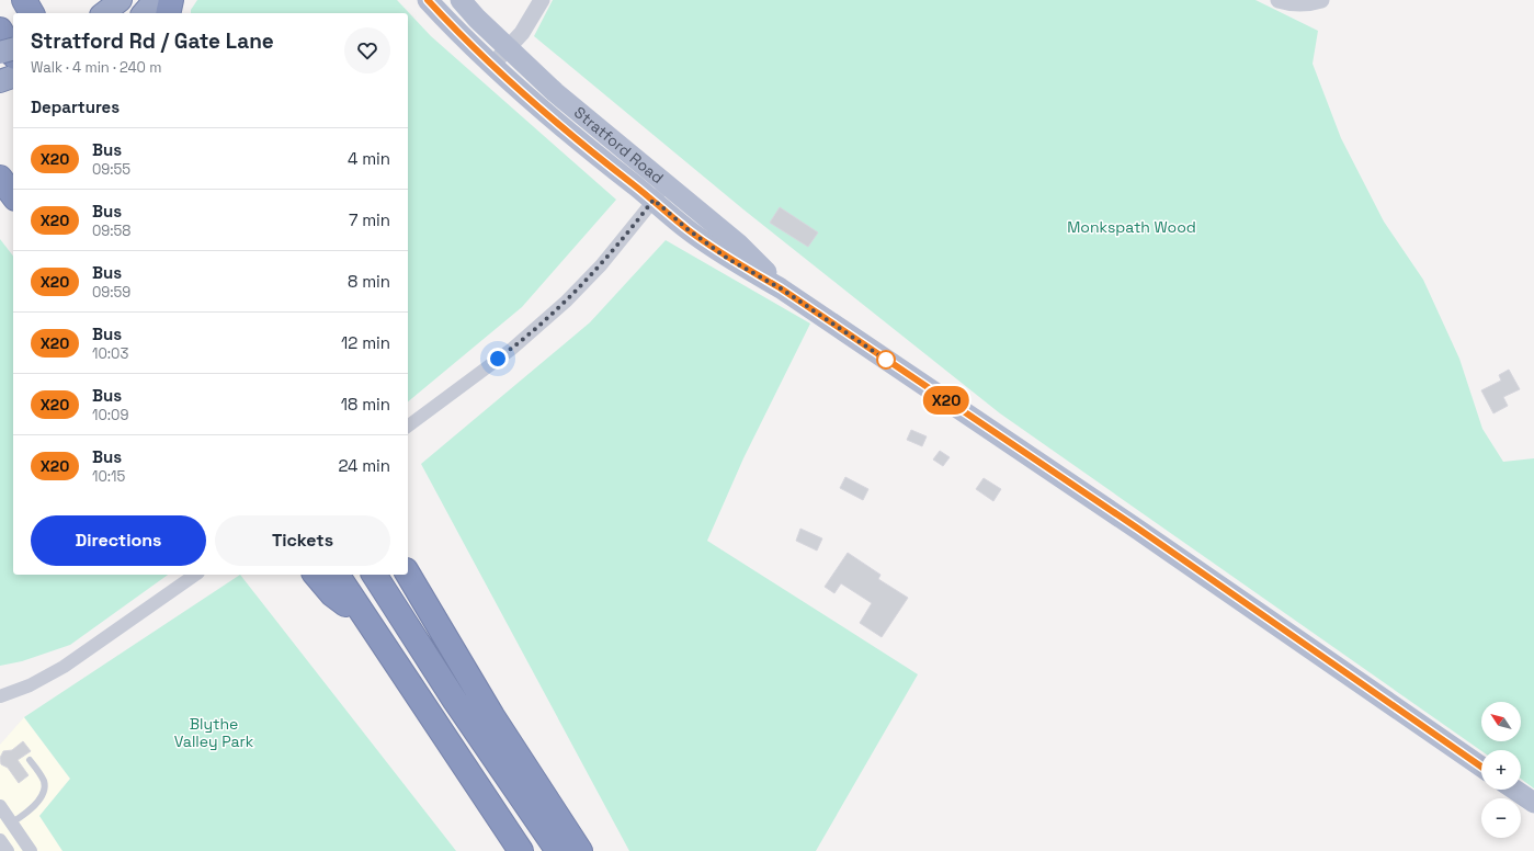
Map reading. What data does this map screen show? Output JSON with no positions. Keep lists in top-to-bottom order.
{
  "streets": {
    "main road": ["Stratford Road"]
  },
  "parks": ["Monkspath Wood", "Blythe Valley Park"],
  "lines": ["bus line X20"],
  "north": "top left",
  "page": {
    "on_map": "X20",
    "heading": [
      ["Stratford Rd / Gate Lane", "Walk · 4 min · 240 m"],
      "Departures"
    ],
    "list": [
      {
        "mark": "X20",
        "name": "Bus",
        "note": "09:55",
        "value": "4 min"
      },
      {
        "mark": "X20",
        "name": "Bus",
        "note": "09:58",
        "value": "7 min"
      },
      {
        "mark": "X20",
        "name": "Bus",
        "note": "09:59",
        "value": "8 min"
      },
      {
        "mark": "X20",
        "name": "Bus",
        "note": "10:03",
        "value": "12 min"
      },
      {
        "mark": "X20",
        "name": "Bus",
        "note": "10:09",
        "value": "18 min"
      },
      {
        "mark": "X20",
        "name": "Bus",
        "note": "10:15",
        "value": "24 min"
      }
    ],
    "buttons": ["Directions", "Tickets"],
    "map_buttons": ["+", "−"]
  }
}
